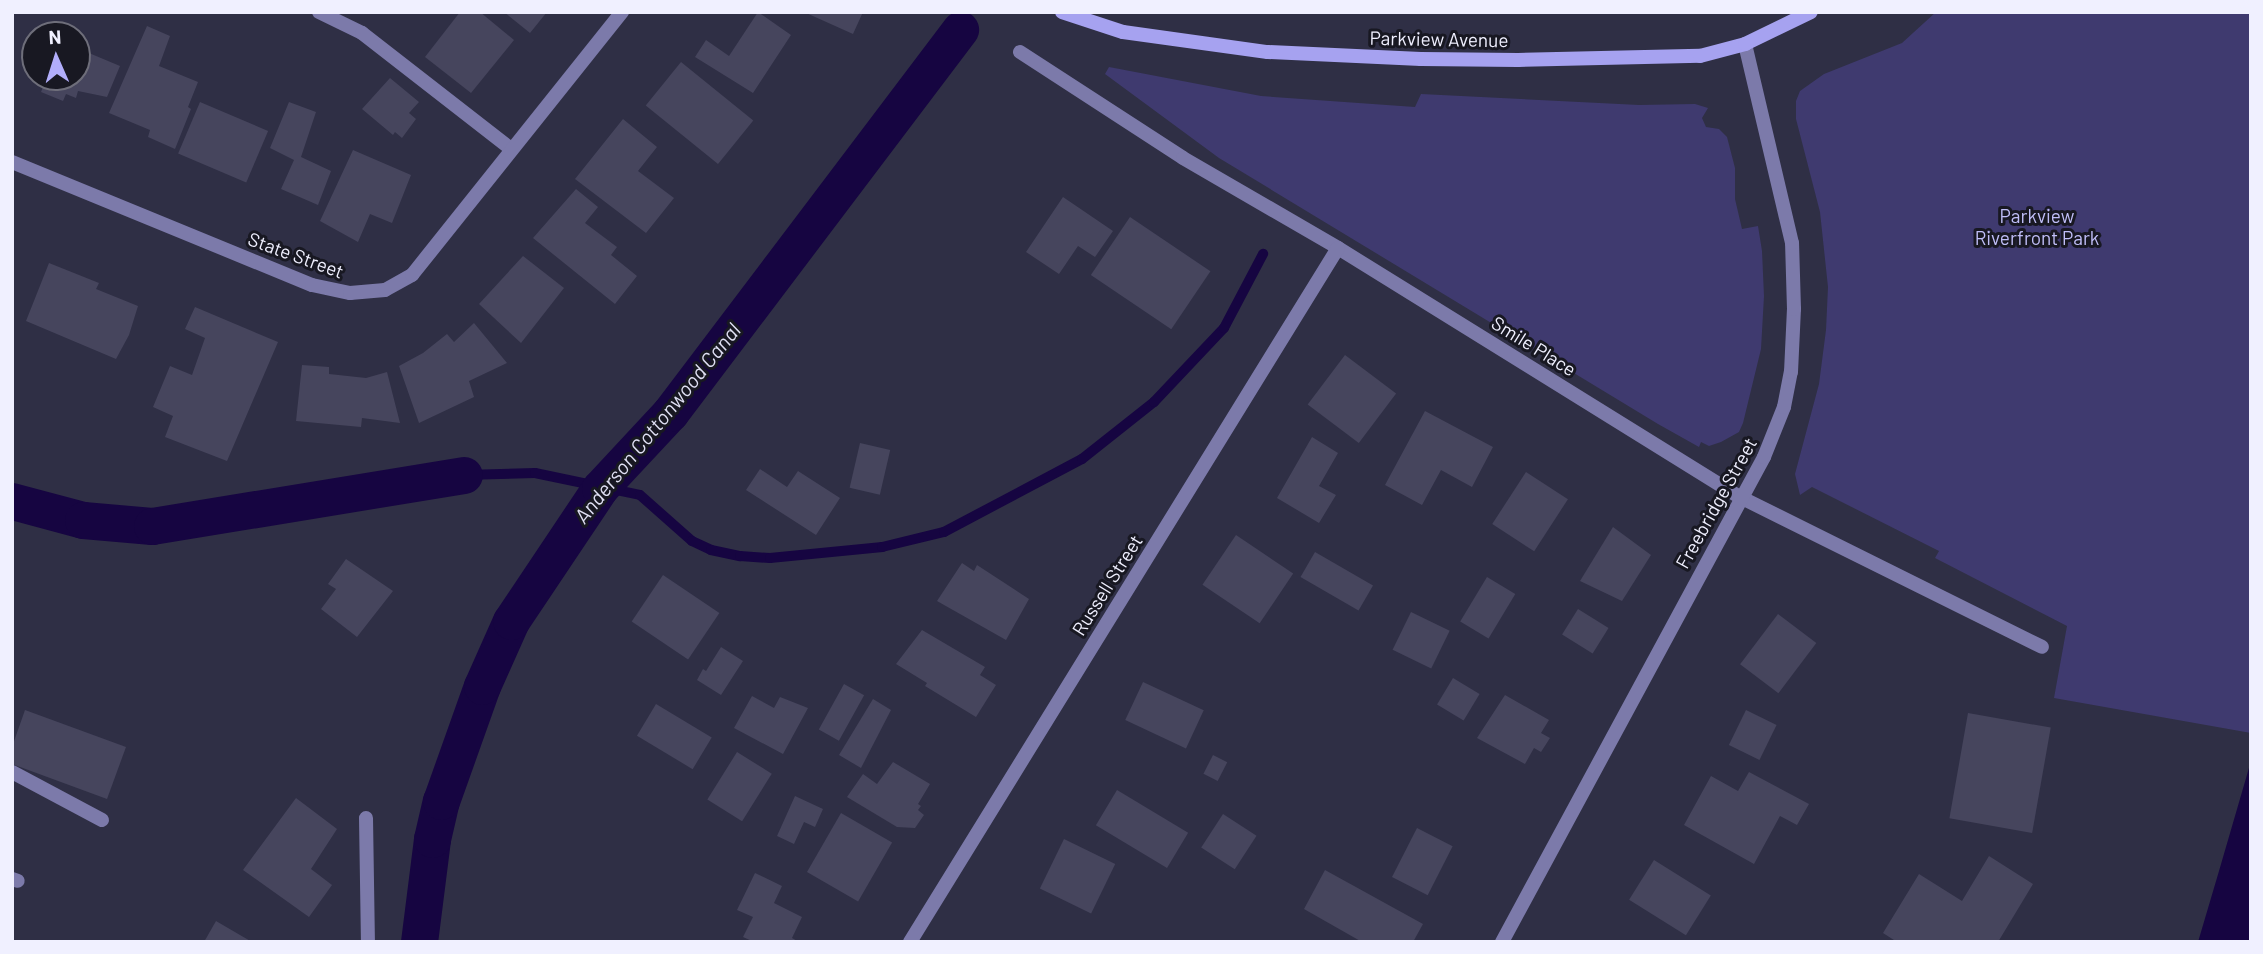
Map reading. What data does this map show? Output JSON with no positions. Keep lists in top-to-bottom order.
{
  "streets": {
    "main road": ["Parkview Avenue"],
    "street": [
      "State Street",
      "Smile Place",
      "Freebridge Street",
      "Russell Street"
    ]
  },
  "crossings": [
    ["Parkview Avenue", "Freebridge Street"],
    ["Smile Place", "Freebridge Street"],
    ["Smile Place", "Russell Street"]
  ],
  "water": ["Anderson Cottonwood Canal"],
  "parks": ["Parkview Riverfront Park"],
  "north": "top"
}
